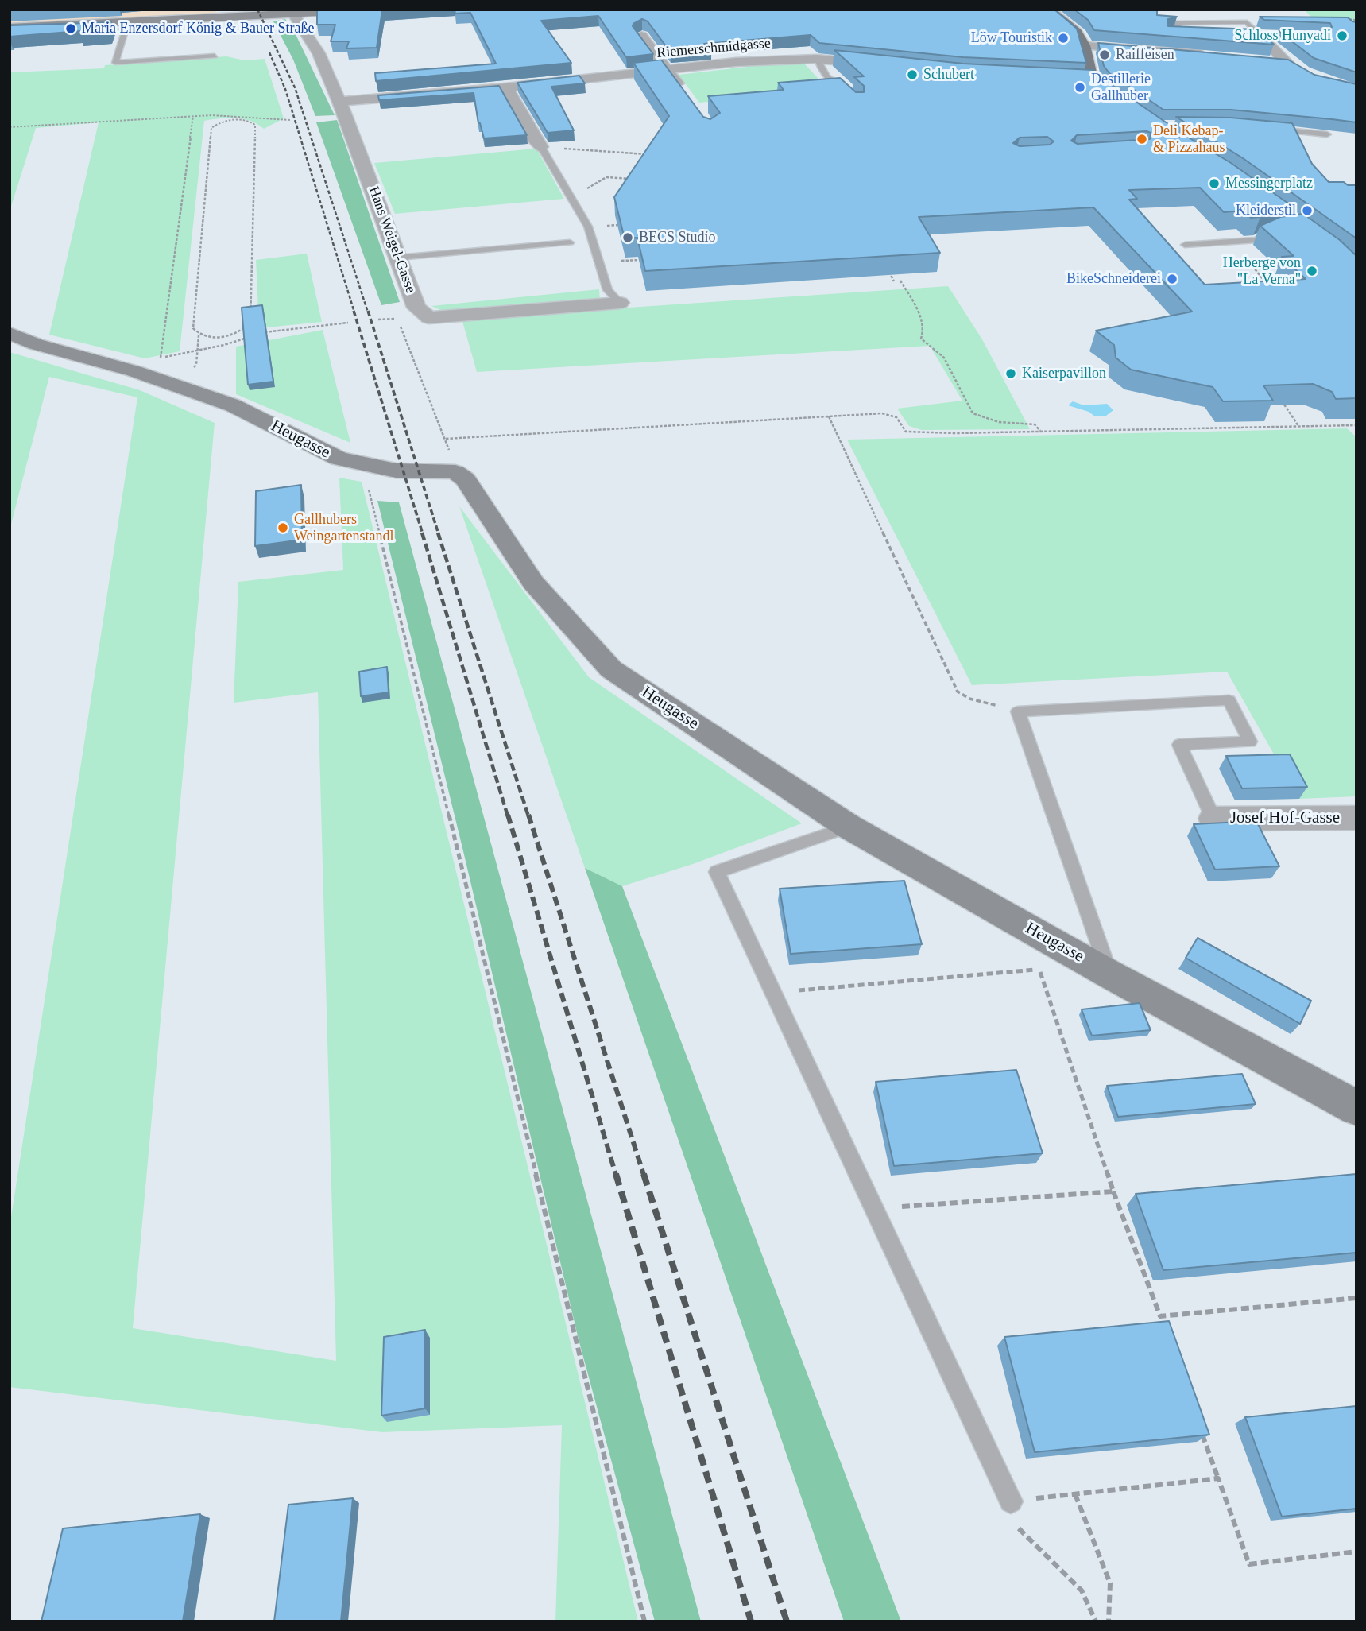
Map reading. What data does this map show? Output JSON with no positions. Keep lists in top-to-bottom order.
{
  "streets": {
    "street": [
      "Riemerschmidgasse",
      "Hans Weigel-Gasse",
      "Heugasse",
      "Josef Hof-Gasse"
    ]
  },
  "crossings": [
    ["Riemerschmidgasse", "Hans Weigel-Gasse"]
  ],
  "places": [
    "Maria Enzersdorf König & Bauer Straße",
    "Schloss Hunyadi",
    "Löw Touristik",
    "Raiffeisen",
    "Schubert",
    "Destillerie Gallhuber",
    "Deli Kebap- & Pizzahaus",
    "Messingerplatz",
    "Kleiderstil",
    "BECS Studio",
    "Herberge von \"La Verna\"",
    "BikeSchneiderei",
    "Kaiserpavillon",
    "Gallhubers Weingartenstandl"
  ]
}
